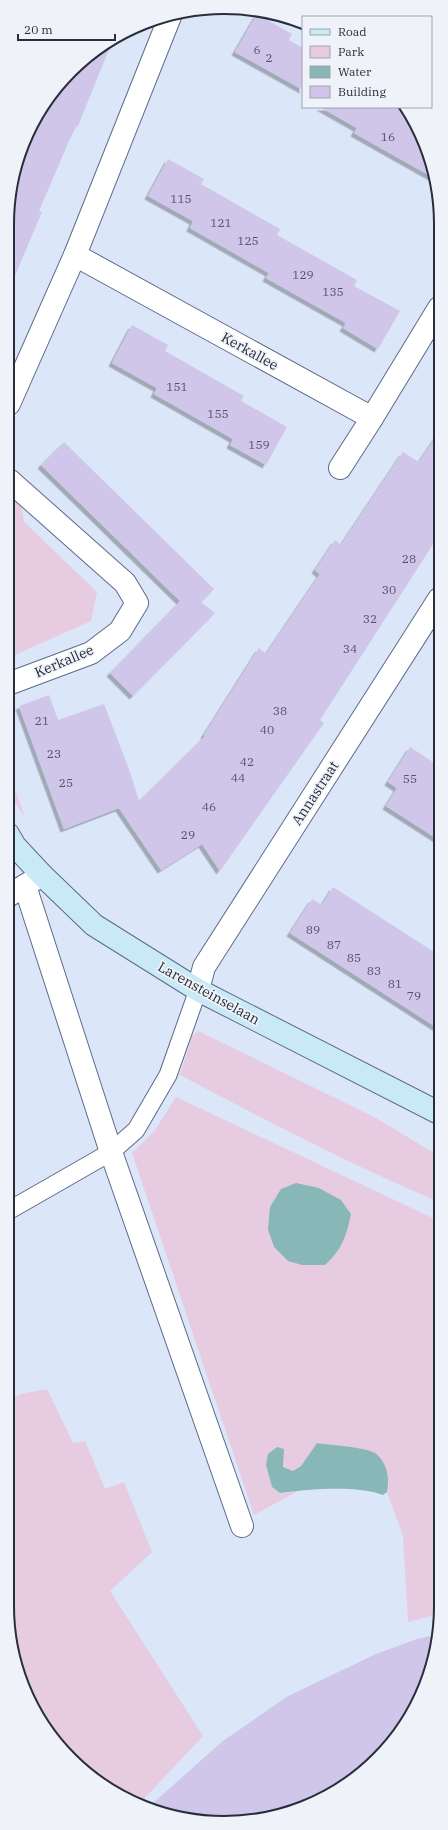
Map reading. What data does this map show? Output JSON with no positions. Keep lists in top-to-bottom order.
{
  "streets": {
    "main road": ["Larensteinselaan"],
    "street": ["Kerkallee", "Annastraat"]
  },
  "crossings": [
    ["Annastraat", "Larensteinselaan"]
  ],
  "house_numbers": [
    "6",
    "2",
    "16",
    "115",
    "121",
    "125",
    "129",
    "135",
    "151",
    "155",
    "159",
    "28",
    "30",
    "32",
    "34",
    "38",
    "21",
    "40",
    "23",
    "42",
    "44",
    "55",
    "25",
    "46",
    "29",
    "89",
    "87",
    "85",
    "83",
    "81",
    "79"
  ],
  "legend": [
    "Road",
    "Park",
    "Water",
    "Building"
  ],
  "scale_bar": "20 m"
}
